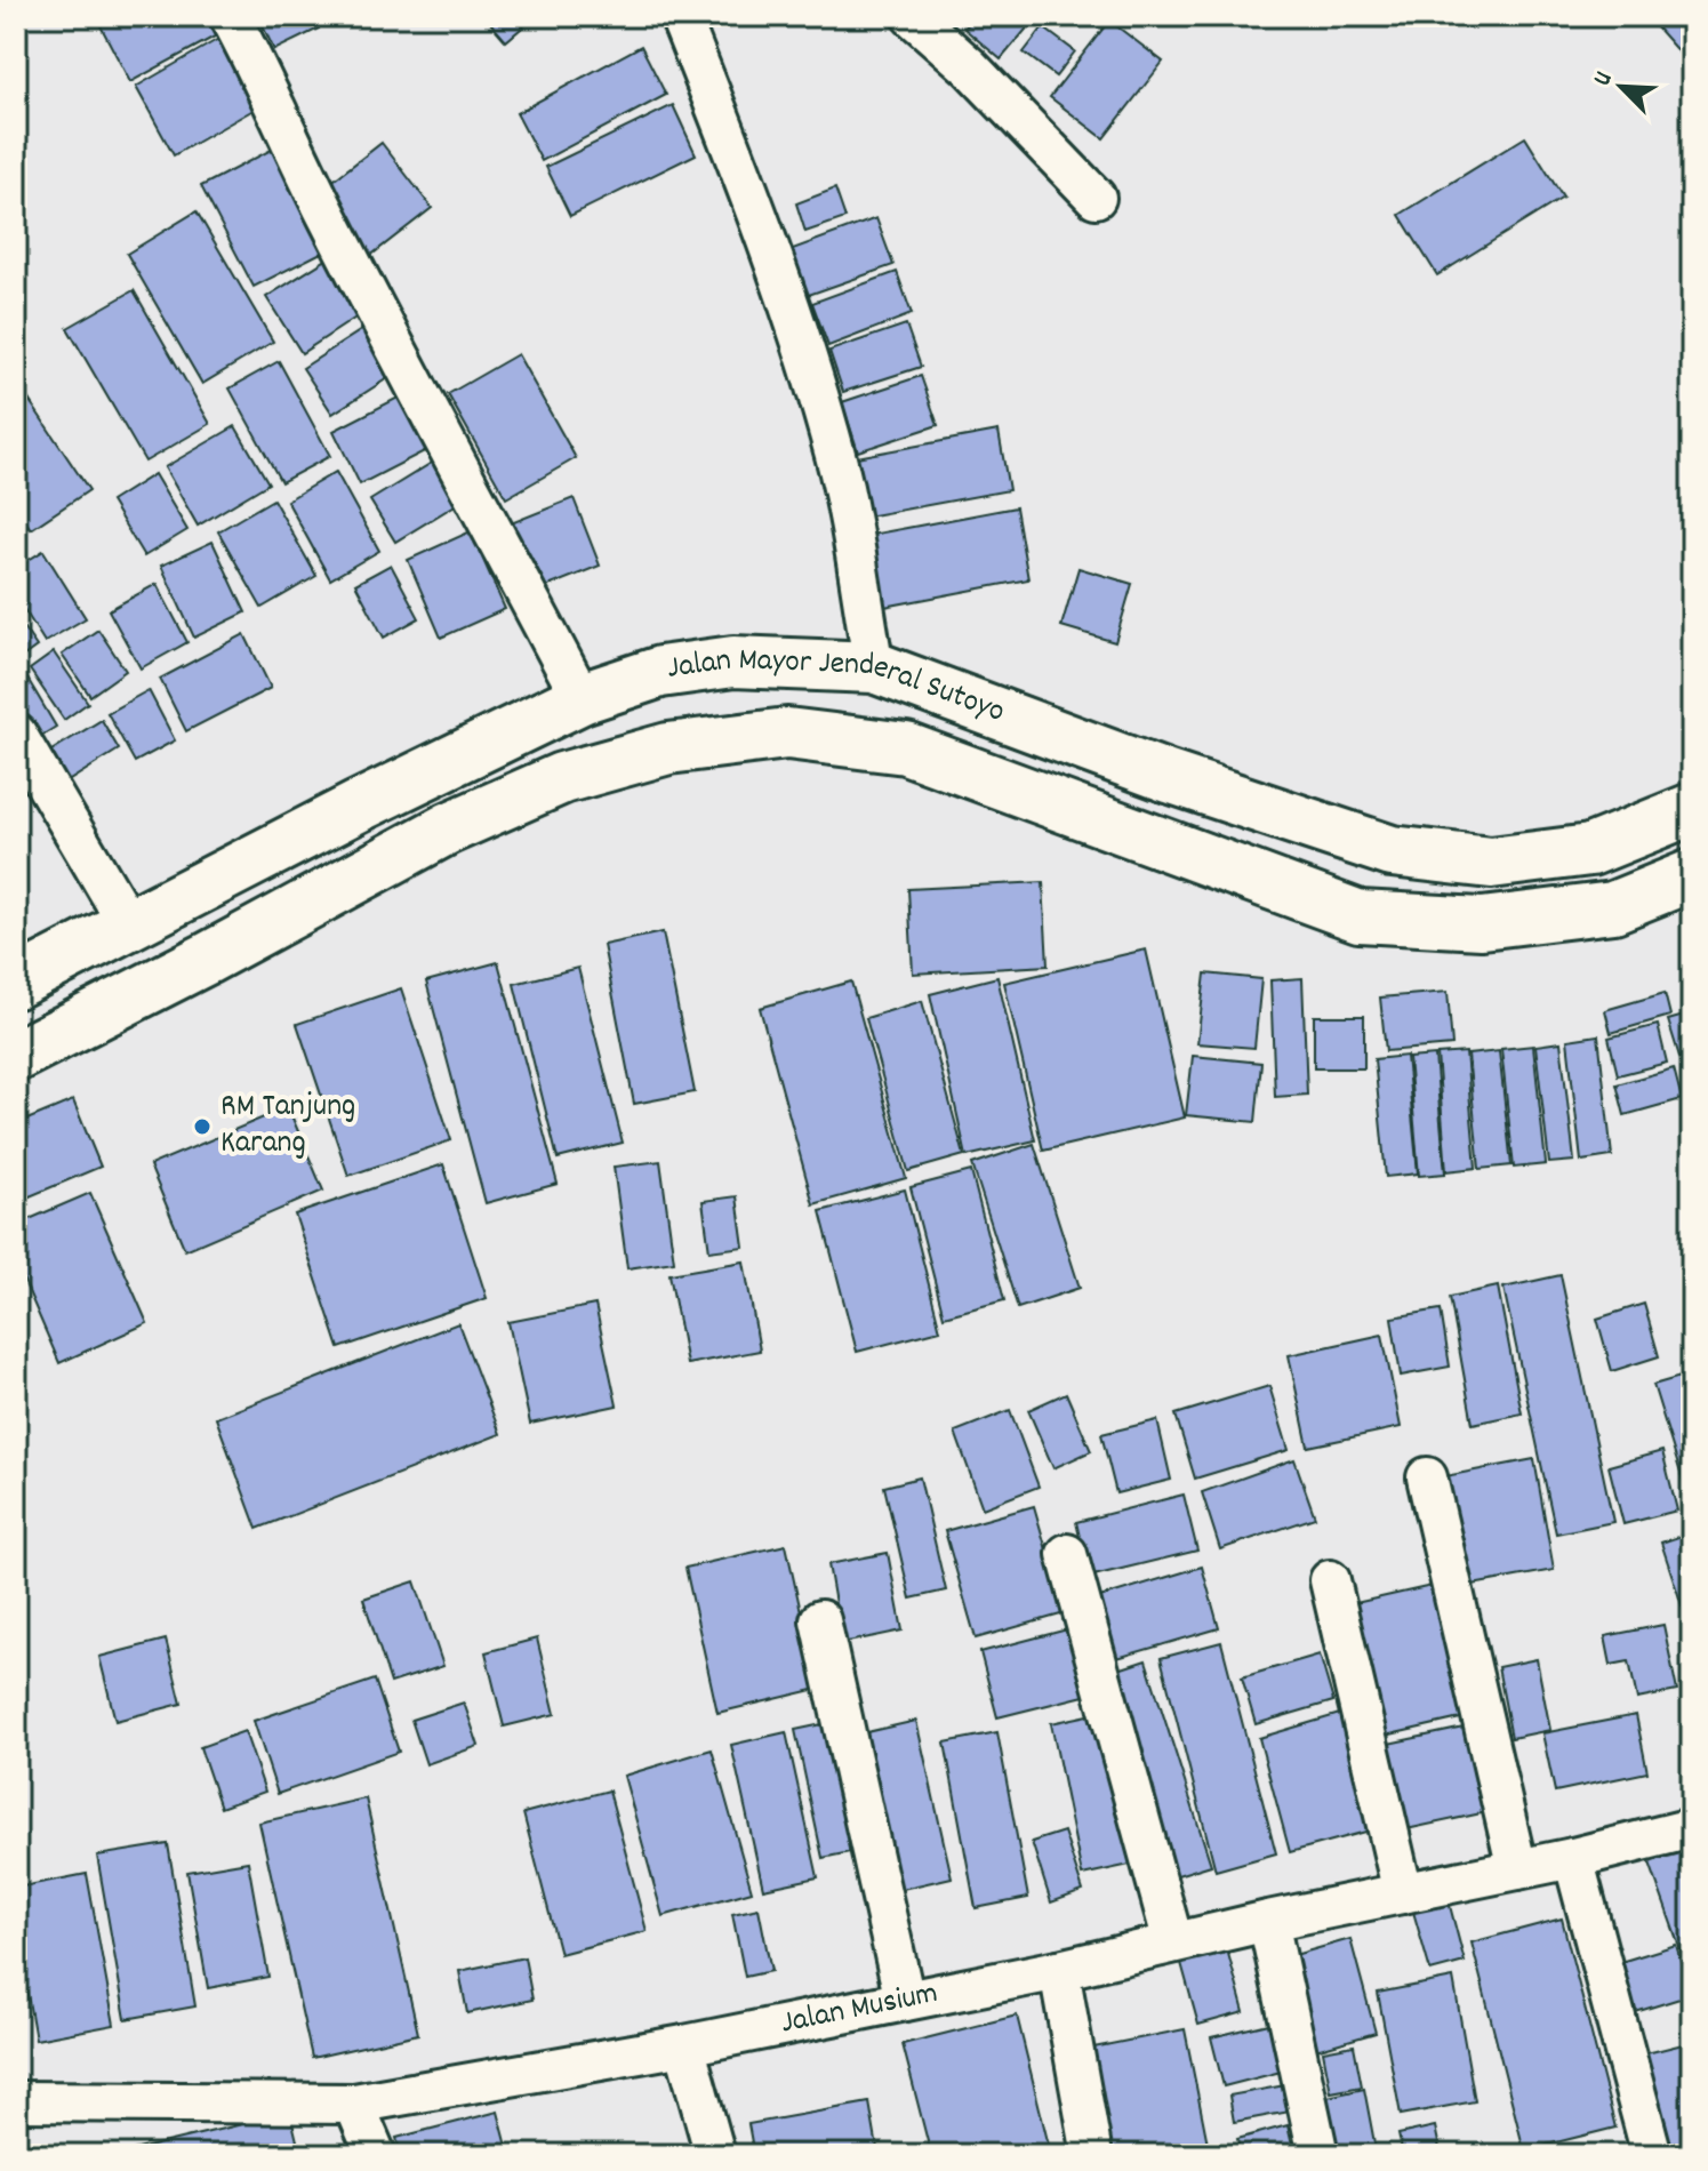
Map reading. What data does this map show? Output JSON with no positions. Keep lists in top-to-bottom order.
{
  "streets": {
    "main road": ["Jalan Mayor Jenderal Sutoyo"],
    "street": ["Jalan Musium"]
  },
  "places": ["RM Tanjung Karang"],
  "north": "top left"
}
